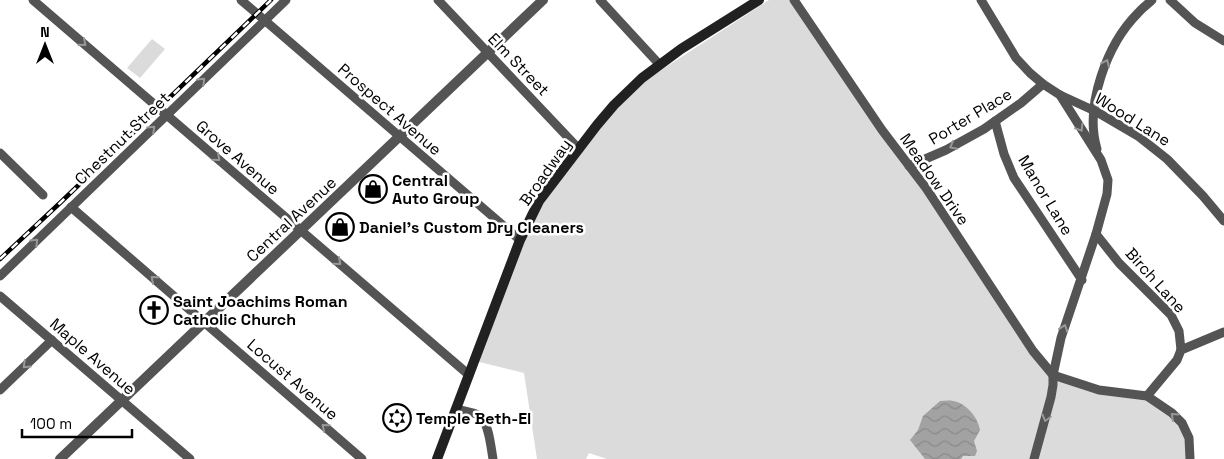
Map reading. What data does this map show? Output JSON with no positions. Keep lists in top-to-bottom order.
{
  "streets": {
    "main road": ["Broadway"],
    "street": [
      "Elm Street",
      "Prospect Avenue",
      "Porter Place",
      "Wood Lane",
      "Chestnut Street",
      "Grove Avenue",
      "Meadow Drive",
      "Manor Lane",
      "Central Avenue",
      "Birch Lane",
      "Maple Avenue",
      "Locust Avenue"
    ]
  },
  "crossings": [
    ["Elm Street", "Broadway"],
    ["Elm Street", "Central Avenue"],
    ["Prospect Avenue", "Chestnut Street"],
    ["Prospect Avenue", "Broadway"],
    ["Prospect Avenue", "Central Avenue"],
    ["Porter Place", "Wood Lane"],
    ["Porter Place", "Meadow Drive"],
    ["Porter Place", "Manor Lane"],
    ["Chestnut Street", "Grove Avenue"],
    ["Chestnut Street", "Locust Avenue"],
    ["Grove Avenue", "Broadway"],
    ["Grove Avenue", "Central Avenue"],
    ["Central Avenue", "Maple Avenue"],
    ["Central Avenue", "Locust Avenue"]
  ],
  "one_way": [
    "Porter Place",
    "Chestnut Street",
    "Grove Avenue",
    "Locust Avenue"
  ],
  "places": {
    "shop": ["Central Auto Group", "Daniel's Custom Dry Cleaners"],
    "church": ["Saint Joachims Roman Catholic Church"],
    "synagogue": ["Temple Beth-El"]
  },
  "scale_bar": "100 m",
  "north": "top"
}
